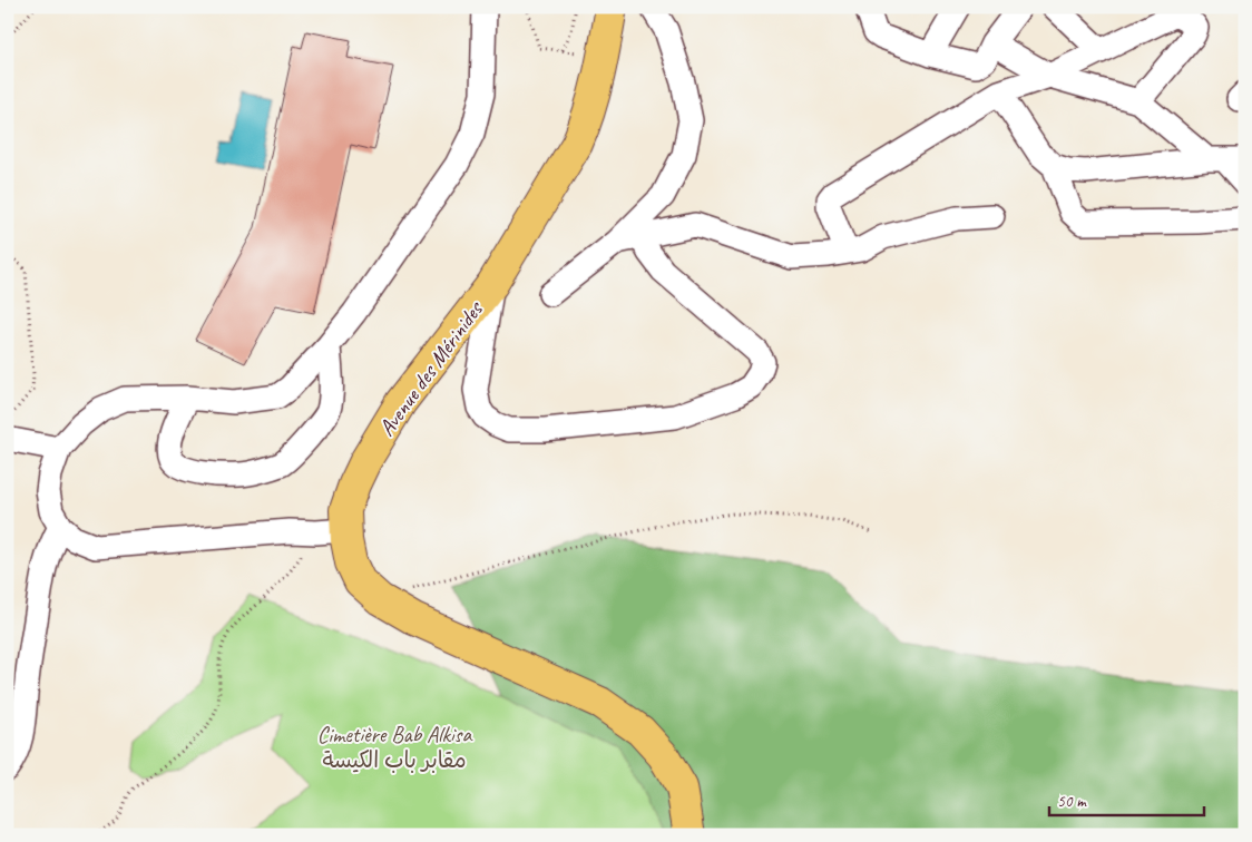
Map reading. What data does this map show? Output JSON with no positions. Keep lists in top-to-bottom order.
{
  "streets": {
    "main road": ["Avenue des Mérinides"]
  },
  "parks": ["Cimetière Bab Alkisa مقابر باب الكيسة"],
  "scale_bar": "50 m"
}
